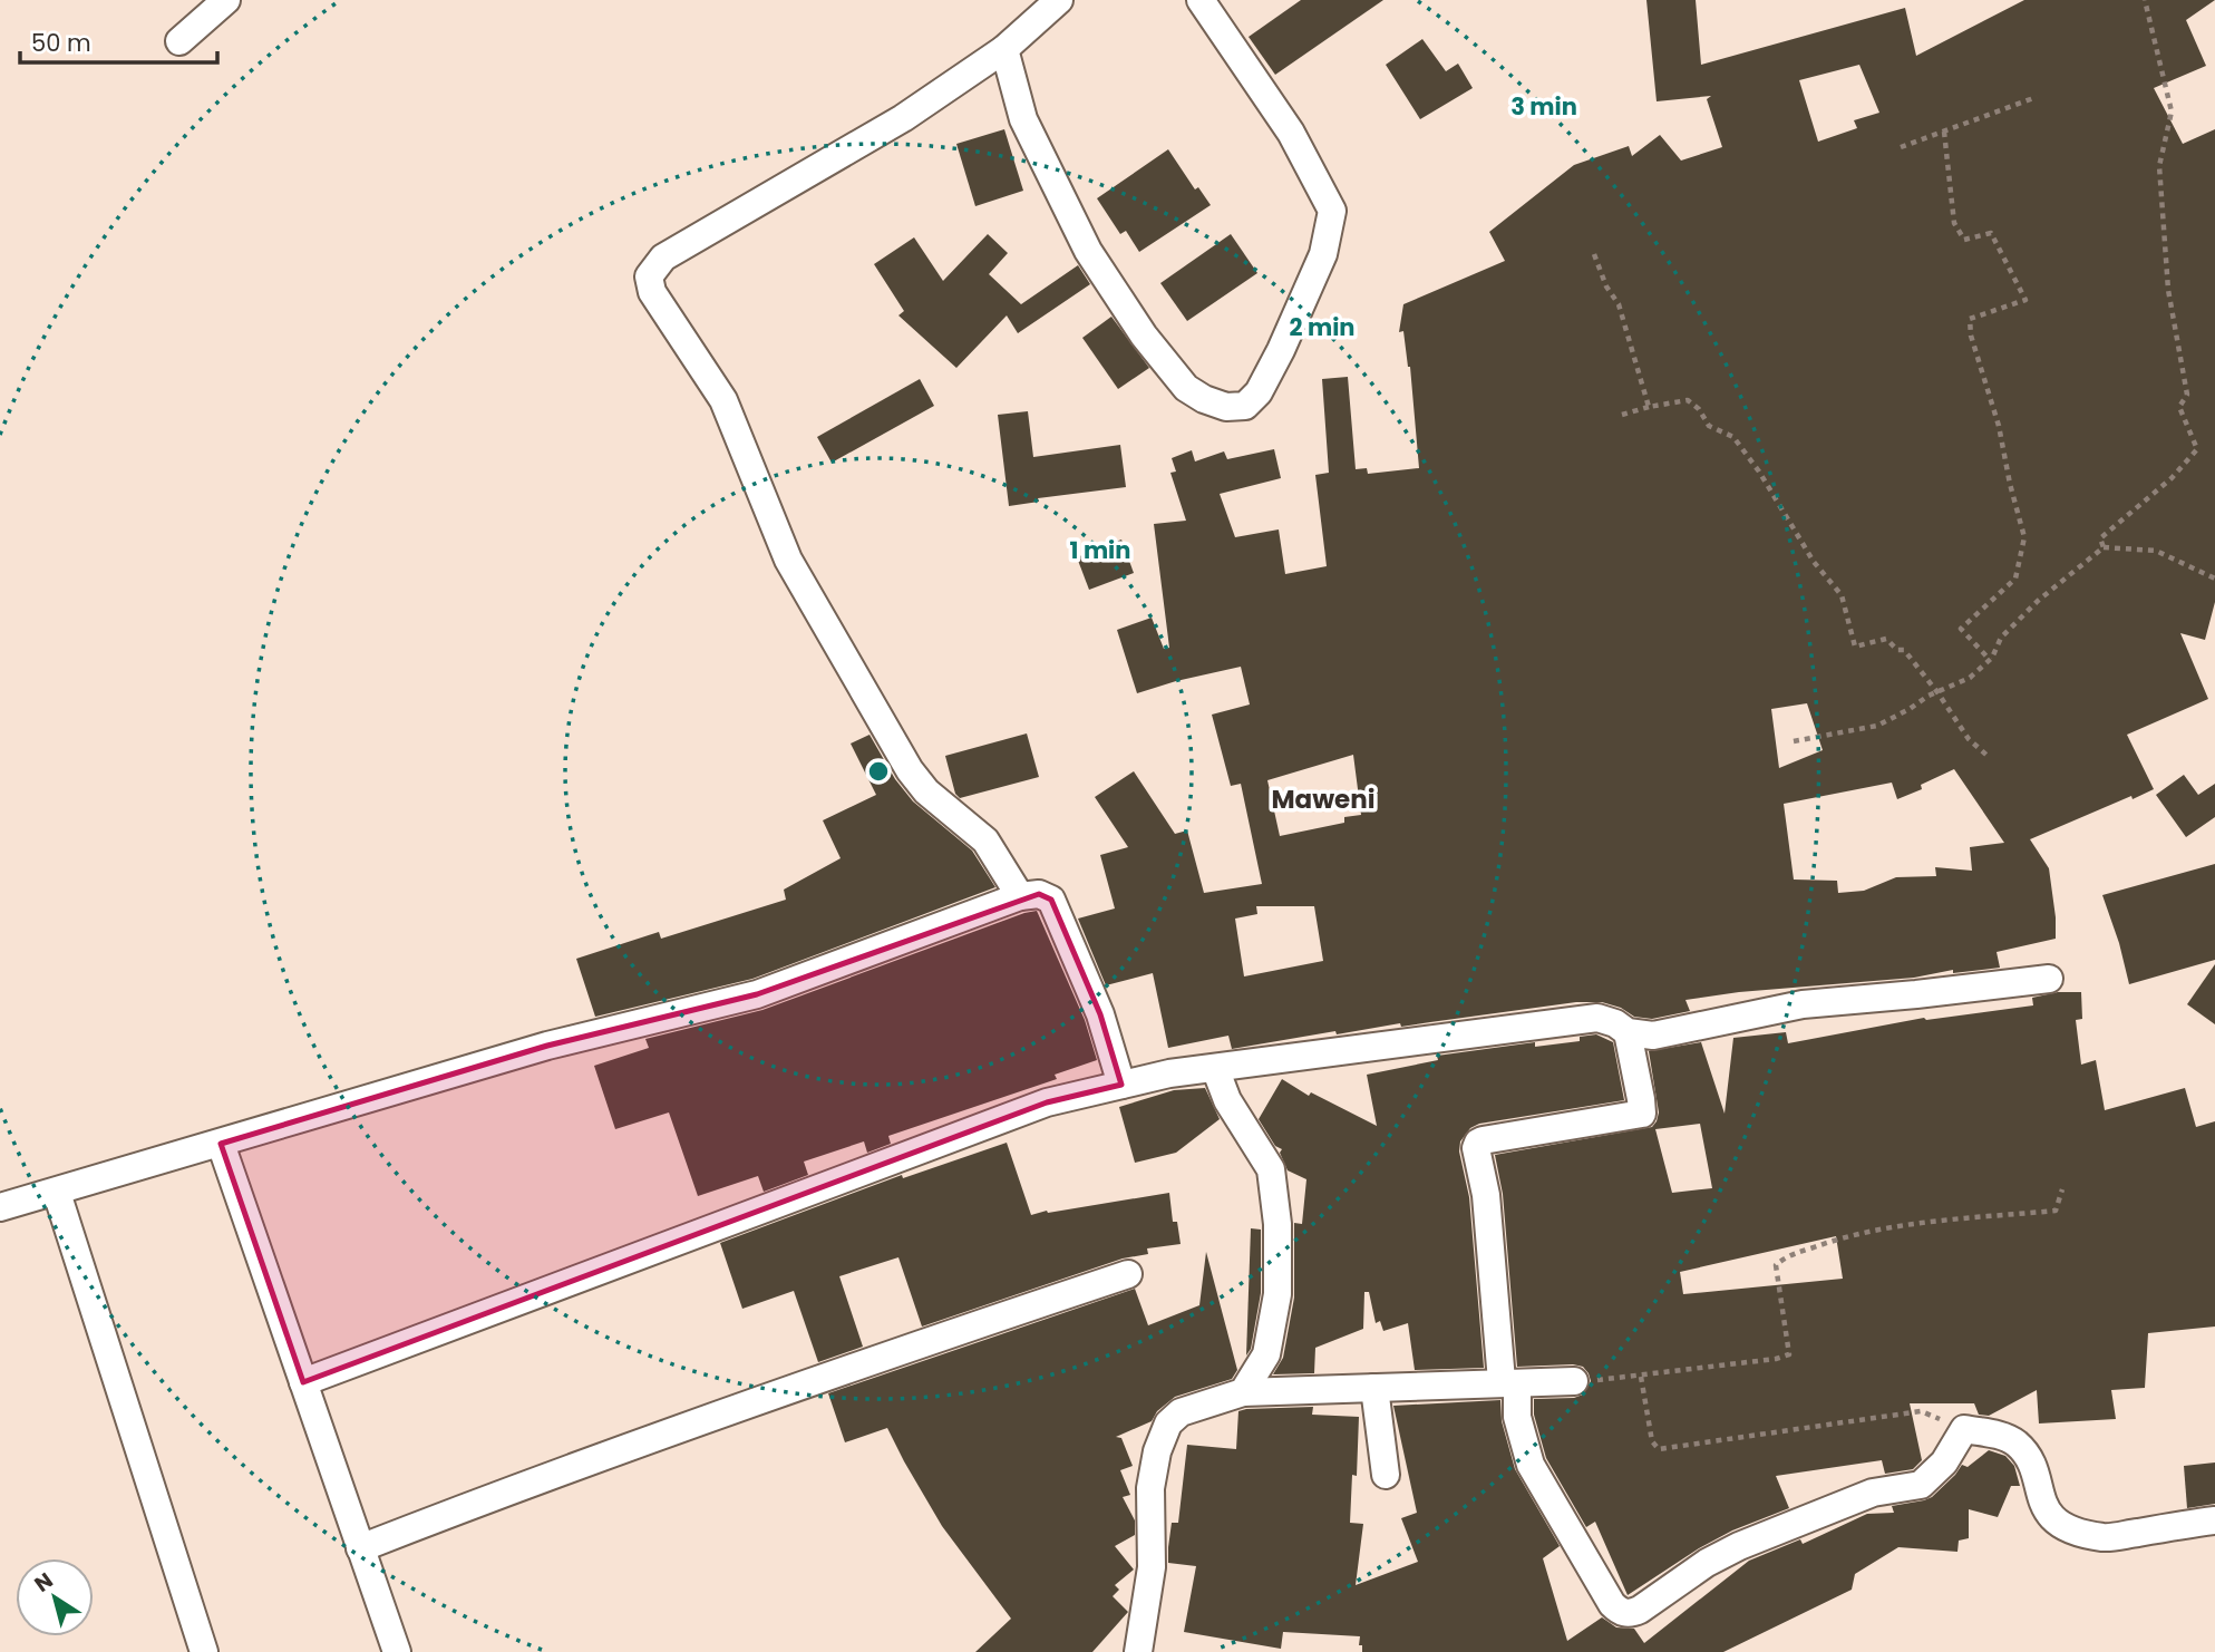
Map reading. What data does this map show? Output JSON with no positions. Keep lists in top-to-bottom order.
{
  "districts": ["Maweni"],
  "scale_bar": "50 m",
  "north": "top left",
  "rings": ["3 min", "2 min", "1 min"]
}
